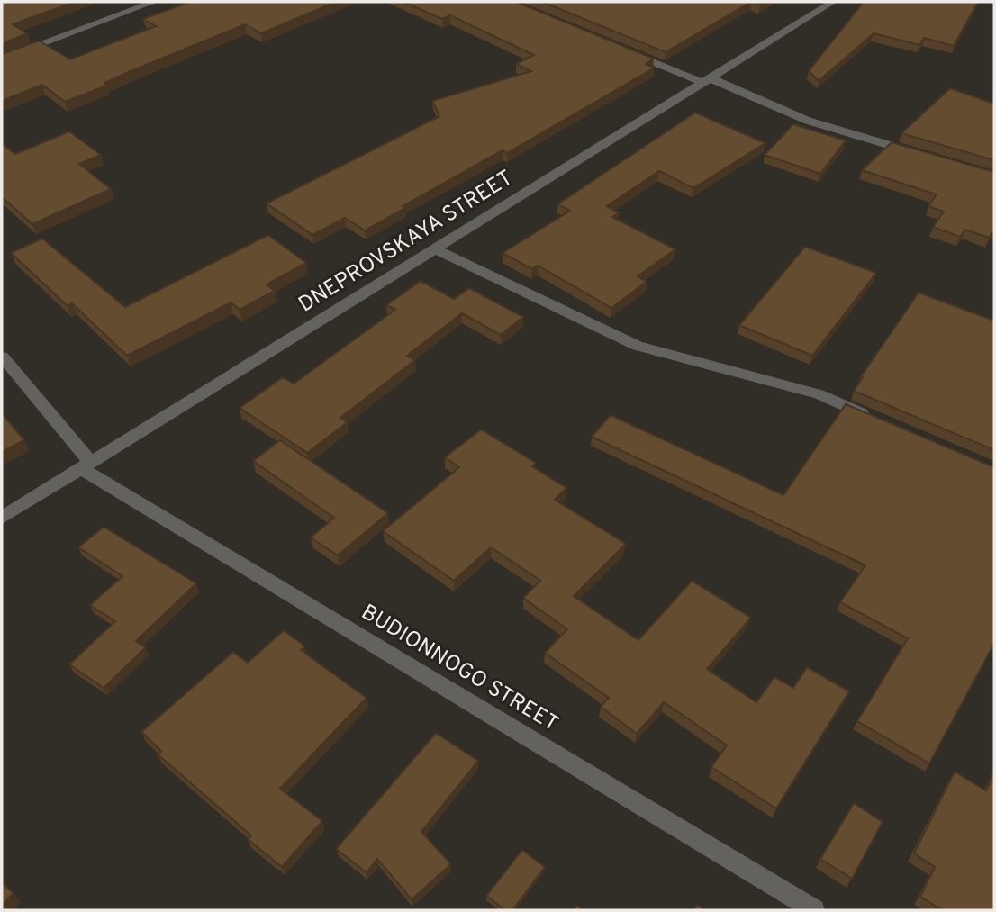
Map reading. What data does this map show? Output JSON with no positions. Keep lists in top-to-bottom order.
{
  "streets": {
    "street": ["DNEPROVSKAYA STREET", "BUDIONNOGO STREET"]
  },
  "crossings": [
    ["DNEPROVSKAYA STREET", "BUDIONNOGO STREET"]
  ]
}
